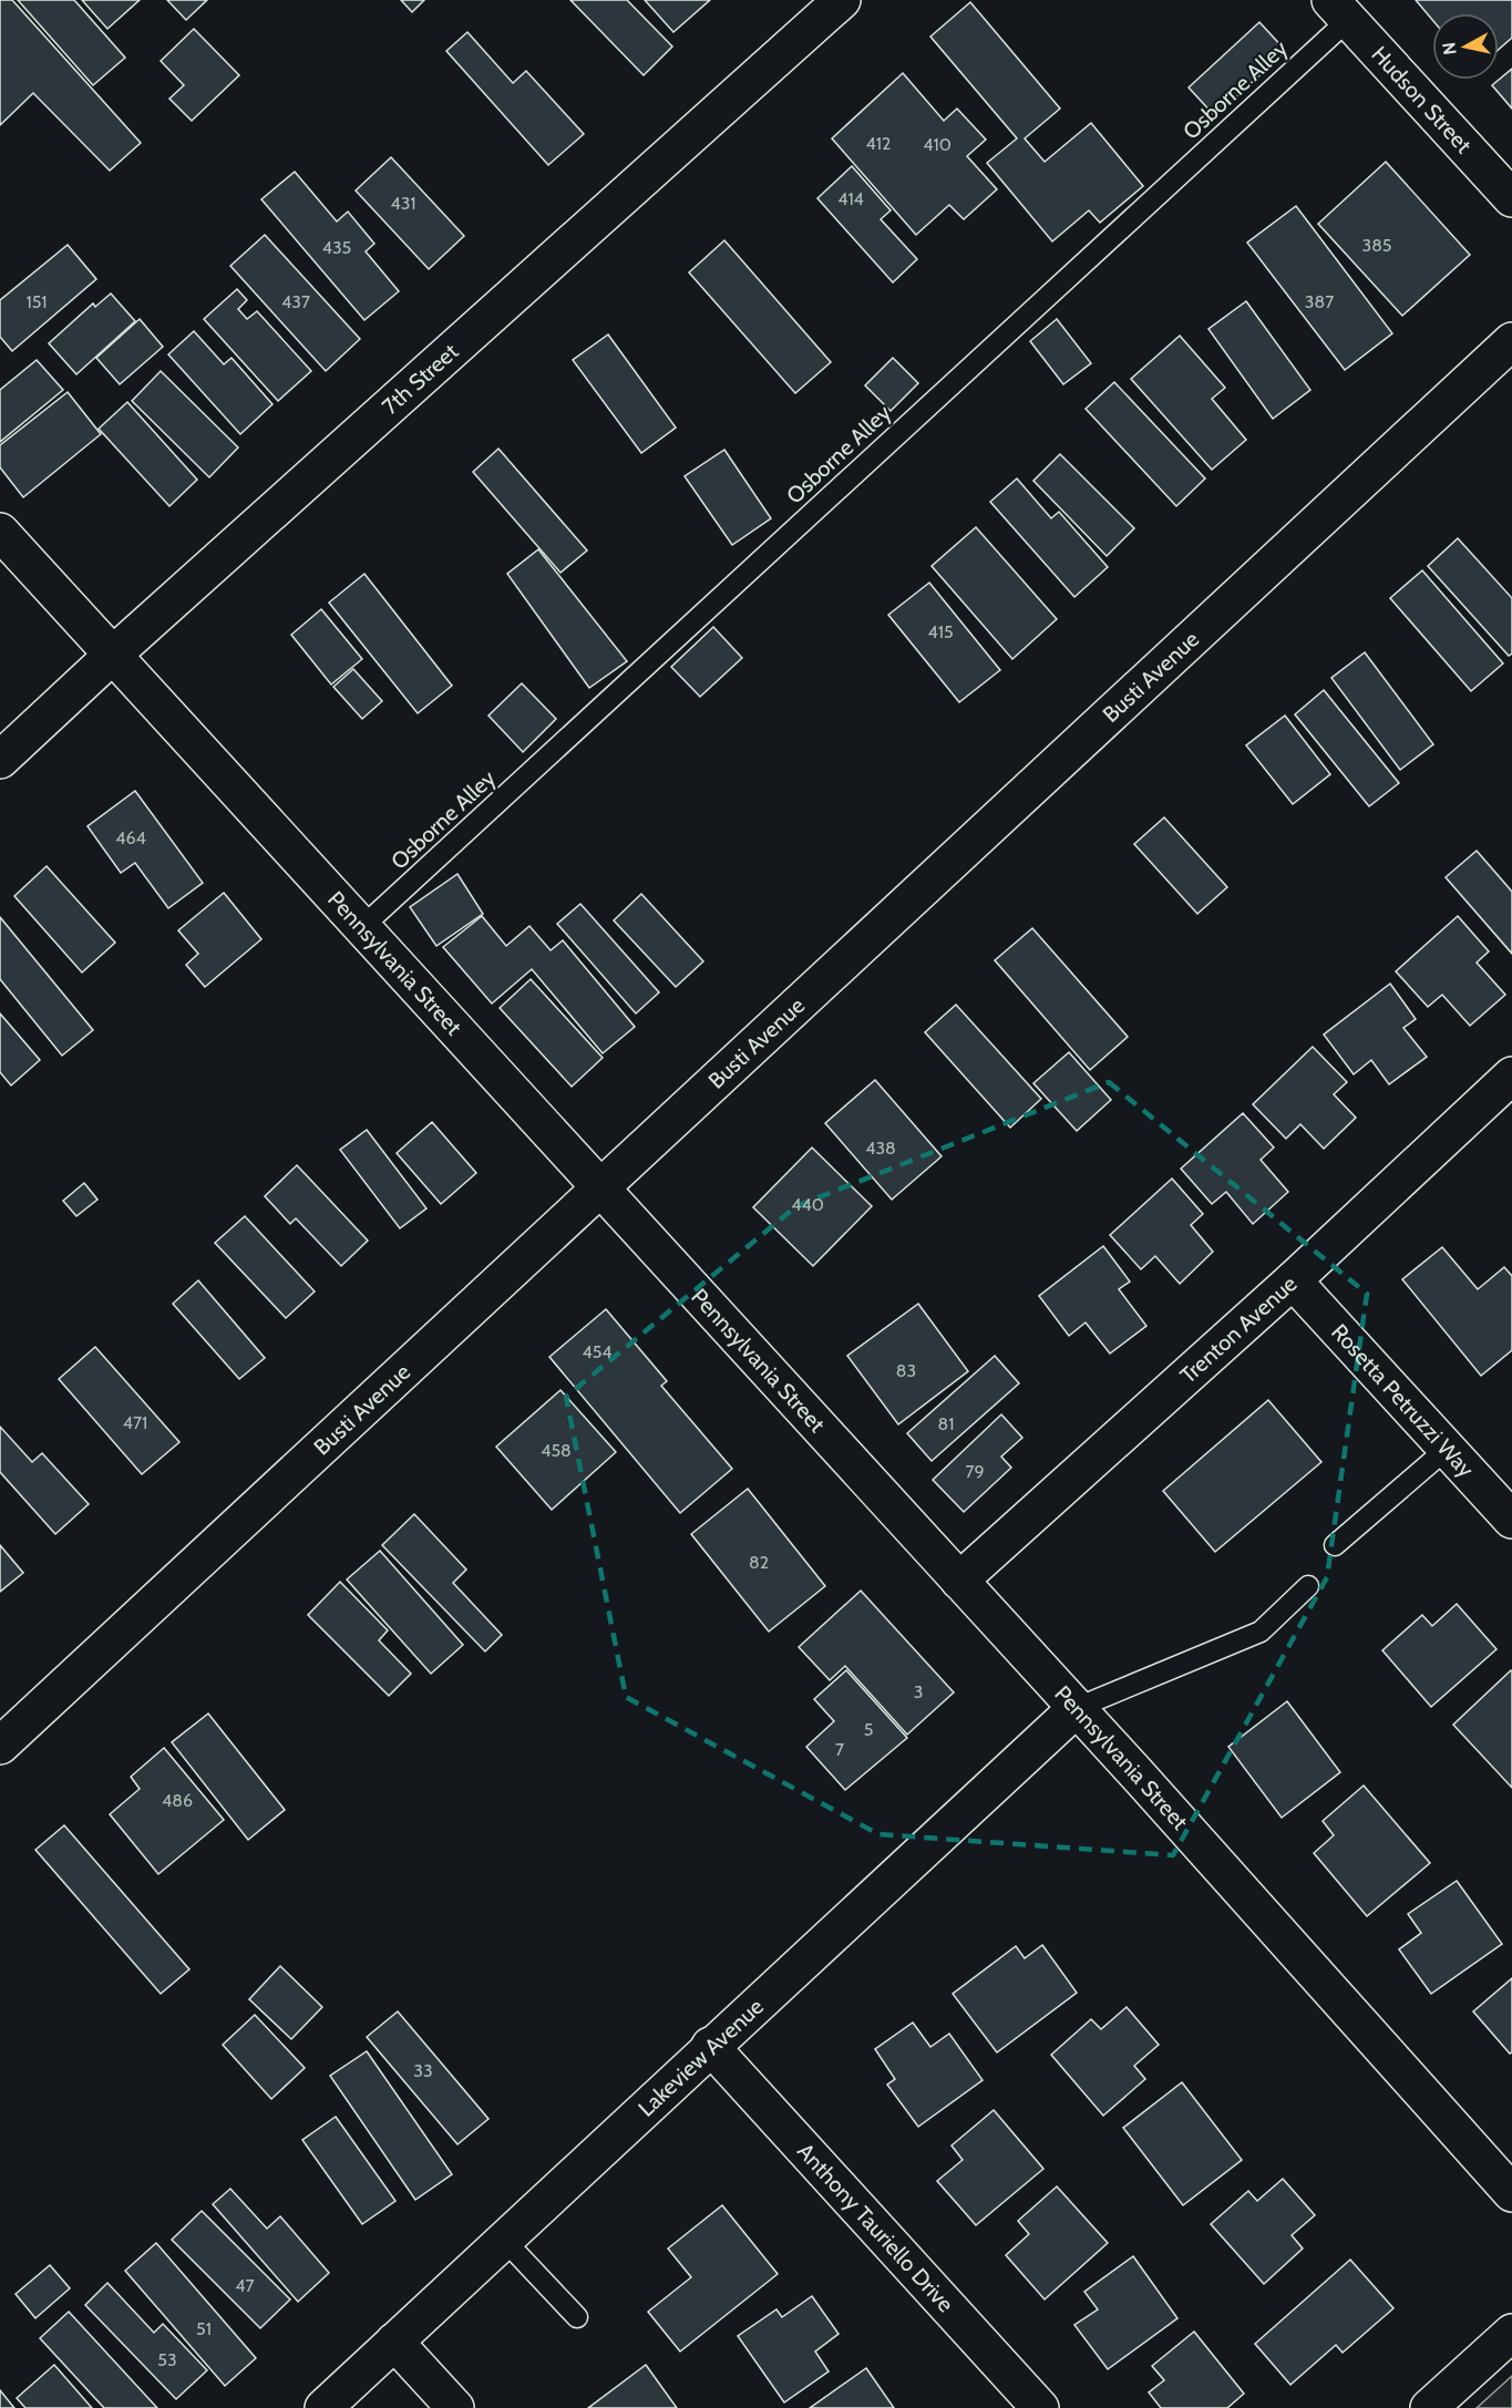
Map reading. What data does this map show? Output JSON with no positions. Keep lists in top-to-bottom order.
{
  "streets": {
    "street": [
      "Hudson Street",
      "7th Street",
      "Busti Avenue",
      "Pennsylvania Street",
      "Trenton Avenue",
      "Rosetta Petruzzi Way",
      "Lakeview Avenue",
      "Anthony Tauriello Drive"
    ],
    "lane": ["Osborne Alley"]
  },
  "crossings": [
    ["Osborne Alley", "Hudson Street"],
    ["Osborne Alley", "Pennsylvania Street"],
    ["7th Street", "Pennsylvania Street"],
    ["Busti Avenue", "Pennsylvania Street"],
    ["Pennsylvania Street", "Trenton Avenue"],
    ["Pennsylvania Street", "Lakeview Avenue"],
    ["Trenton Avenue", "Rosetta Petruzzi Way"],
    ["Lakeview Avenue", "Anthony Tauriello Drive"]
  ],
  "house_numbers": [
    "412",
    "410",
    "414",
    "431",
    "385",
    "435",
    "151",
    "437",
    "387",
    "415",
    "464",
    "438",
    "440",
    "454",
    "83",
    "471",
    "81",
    "458",
    "79",
    "82",
    "3",
    "5",
    "7",
    "486",
    "33",
    "47",
    "51",
    "53"
  ],
  "north": "left"
}
